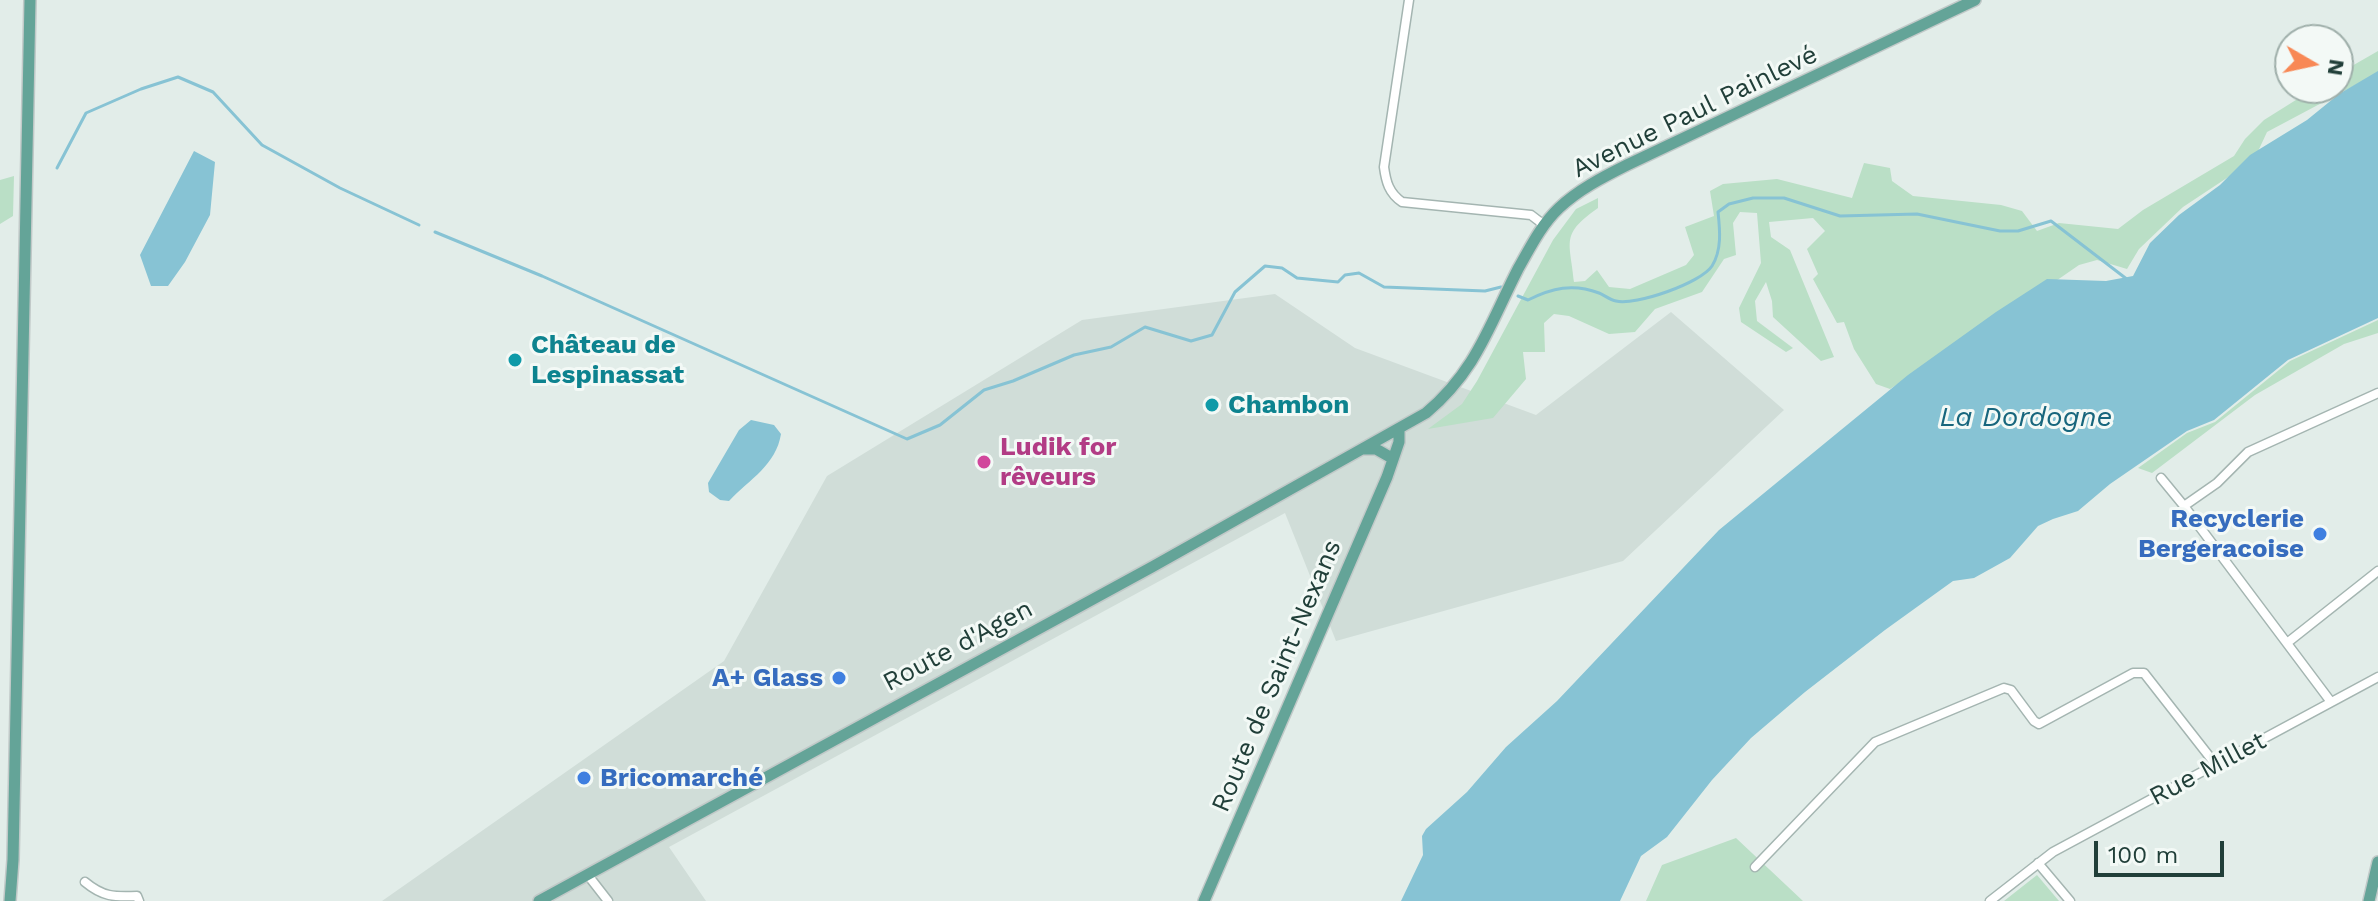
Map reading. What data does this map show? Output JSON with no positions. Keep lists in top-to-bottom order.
{
  "streets": {
    "main road": ["Avenue Paul Painlevé", "Route d'Agen", "Route de Saint-Nexans"],
    "street": ["Rue Millet"]
  },
  "crossings": [
    ["Avenue Paul Painlevé", "Route d'Agen"],
    ["Avenue Paul Painlevé", "Route de Saint-Nexans"],
    ["Route d'Agen", "Route de Saint-Nexans"]
  ],
  "water": ["La Dordogne"],
  "places": [
    "Château de Lespinassat",
    "Chambon",
    "Ludik for rêveurs",
    "Recyclerie Bergeracoise",
    "A+ Glass",
    "Bricomarché"
  ],
  "scale_bar": "100 m",
  "north": "right"
}
